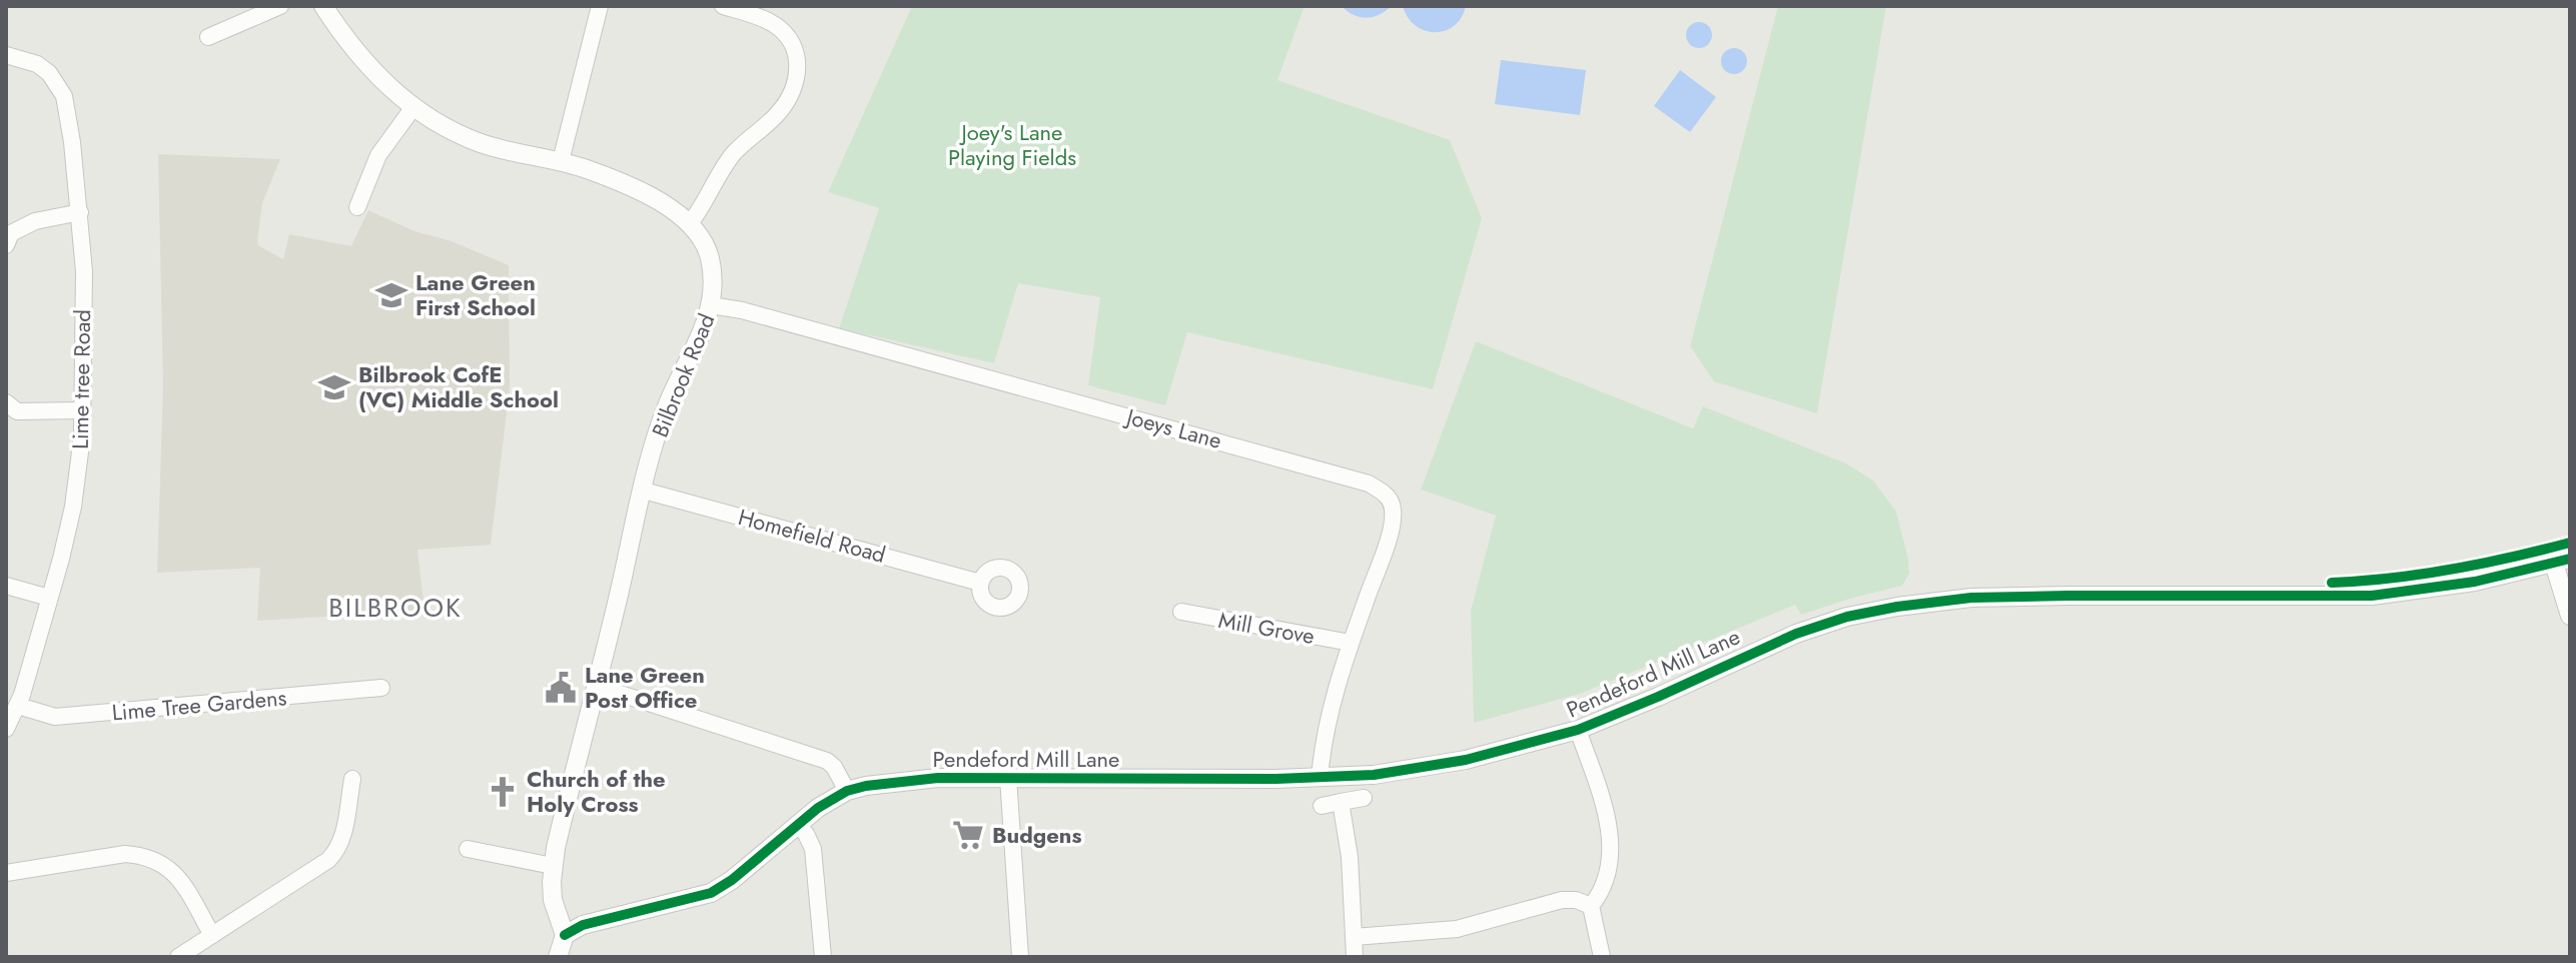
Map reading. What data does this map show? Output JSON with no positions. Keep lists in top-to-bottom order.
{
  "streets": {
    "street": [
      "Bilbrook Road",
      "Lime tree Road",
      "Joeys Lane",
      "Homefield Road",
      "Mill Grove",
      "Pendeford Mill Lane",
      "Lime Tree Gardens"
    ]
  },
  "crossings": [
    ["Bilbrook Road", "Joeys Lane"],
    ["Bilbrook Road", "Homefield Road"],
    ["Bilbrook Road", "Pendeford Mill Lane"],
    ["Lime tree Road", "Lime Tree Gardens"],
    ["Joeys Lane", "Mill Grove"],
    ["Joeys Lane", "Pendeford Mill Lane"]
  ],
  "districts": ["BILBROOK"],
  "parks": ["Joey's Lane Playing Fields"],
  "places": {
    "school or university": ["Lane Green First School", "Bilbrook CofE (VC) Middle School"],
    "public building": ["Lane Green Post Office"],
    "church": ["Church of the Holy Cross"],
    "supermarket": ["Budgens"]
  }
}
